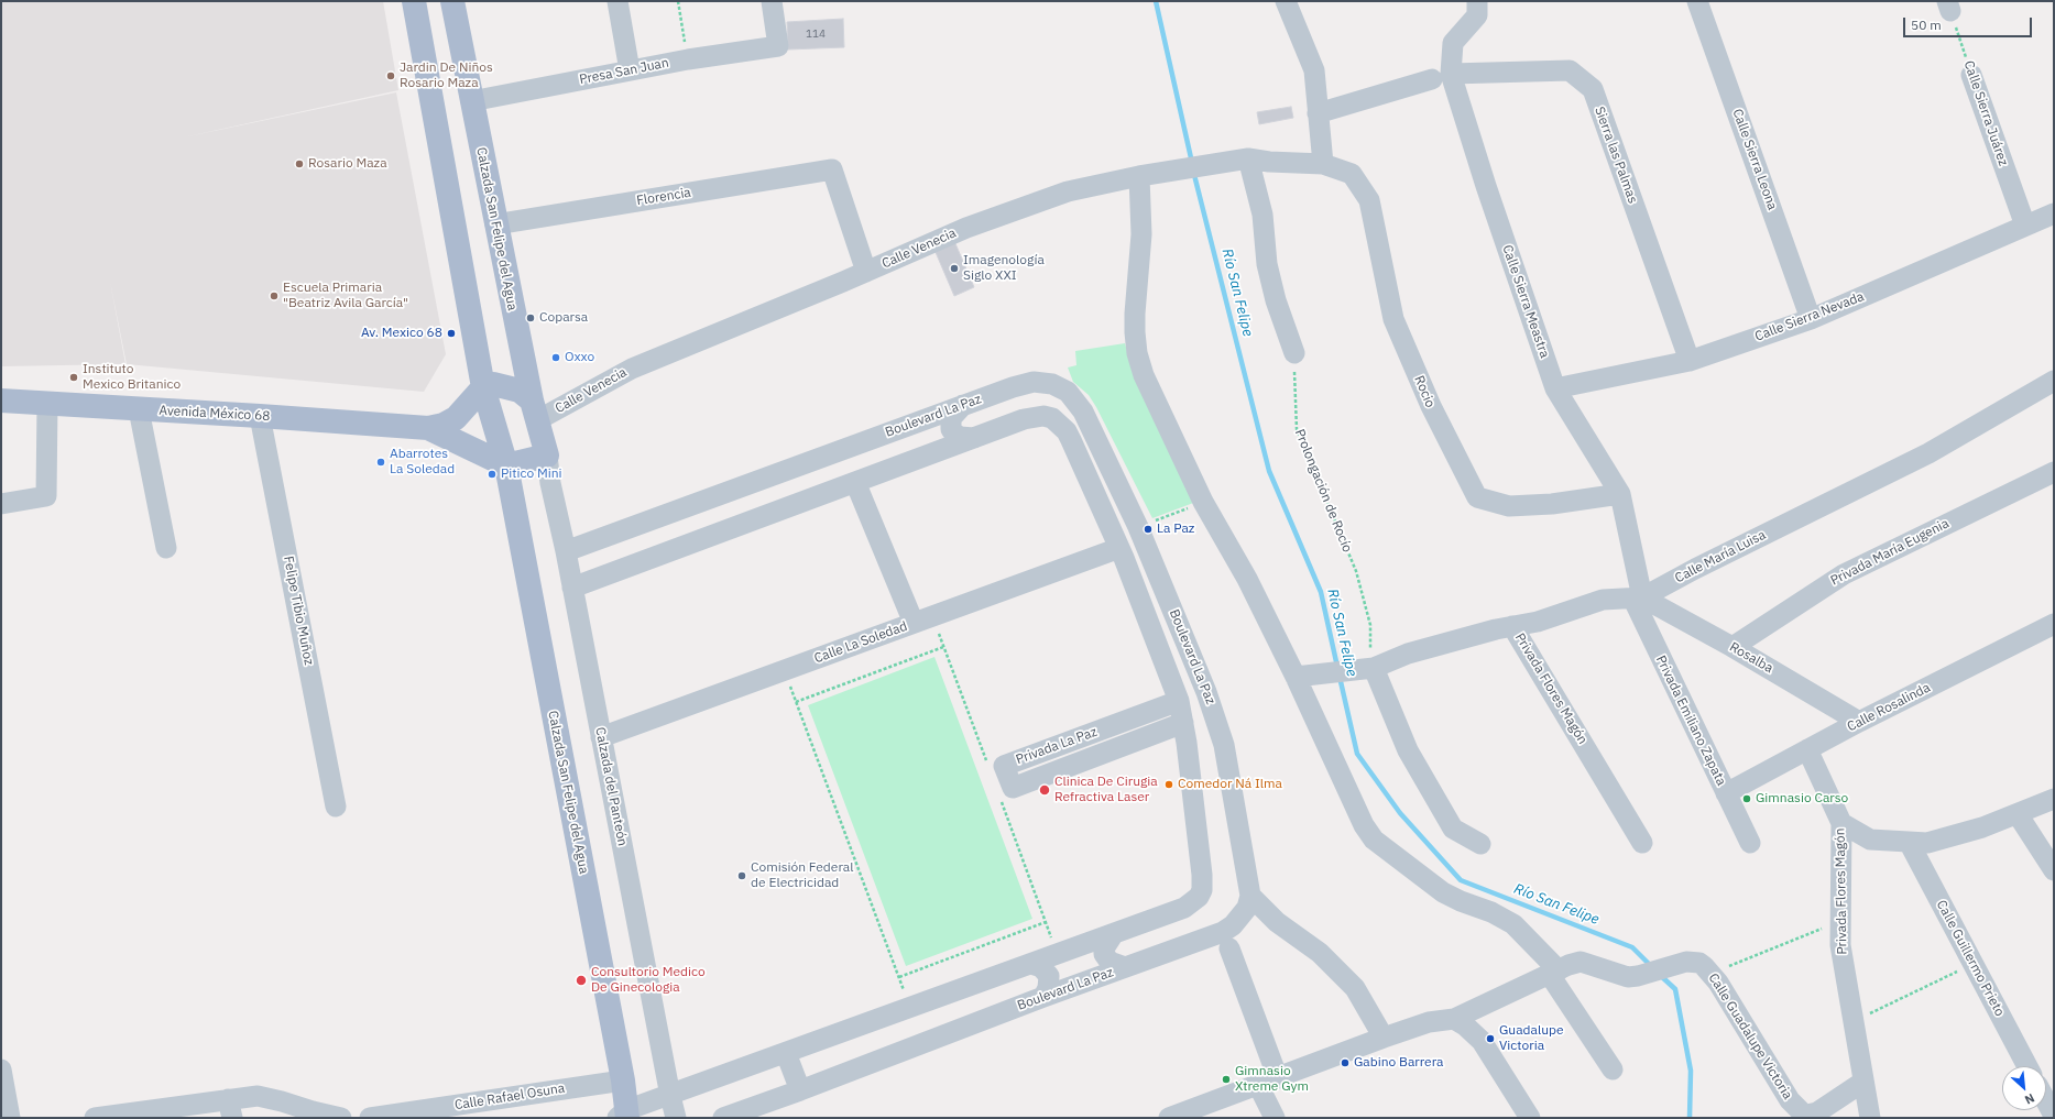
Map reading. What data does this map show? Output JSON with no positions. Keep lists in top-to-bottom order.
{
  "streets": {
    "main road": ["Calzada San Felipe del Agua", "Avenida México 68"],
    "street": [
      "Presa San Juan",
      "Calle Sierra Juárez",
      "Sierra las Palmas",
      "Calle Sierra Leona",
      "Florencia",
      "Calle Venecia",
      "Calle Sierra Meastra",
      "Calle Sierra Nevada",
      "Rocio",
      "Boulevard La Paz",
      "Privada María Eugenia",
      "Calle María Luisa",
      "Felipe Tibio Muñoz",
      "Calle La Soledad",
      "Rosalba",
      "Privada Flores Magón",
      "Calle Rosalinda",
      "Privada Emiliano Zapata",
      "Privada La Paz",
      "Calzada del Panteón",
      "Calle Guillermo Prieto",
      "Calle Guadalupe Victoria",
      "Calle Rafael Osuna"
    ],
    "path": ["Prolongación de Rocío"]
  },
  "crossings": [
    ["Presa San Juan", "Calzada San Felipe del Agua"],
    ["Calle Sierra Juárez", "Calle Sierra Nevada"],
    ["Sierra las Palmas", "Calle Sierra Meastra"],
    ["Sierra las Palmas", "Calle Sierra Nevada"],
    ["Calle Sierra Leona", "Calle Sierra Nevada"],
    ["Florencia", "Calzada San Felipe del Agua"],
    ["Florencia", "Calle Venecia"],
    ["Calzada San Felipe del Agua", "Calle Venecia"],
    ["Calzada San Felipe del Agua", "Avenida México 68"],
    ["Calzada San Felipe del Agua", "Boulevard La Paz"],
    ["Calzada San Felipe del Agua", "Calzada del Panteón"],
    ["Calzada San Felipe del Agua", "Calle Rafael Osuna"],
    ["Calle Venecia", "Rocio"],
    ["Calle Sierra Meastra", "Calle Sierra Nevada"],
    ["Calle Sierra Meastra", "Rocio"],
    ["Calle Sierra Meastra", "Calle María Luisa"],
    ["Calle Sierra Meastra", "Rosalba"],
    ["Calle Sierra Meastra", "Privada Emiliano Zapata"],
    ["Avenida México 68", "Felipe Tibio Muñoz"],
    ["Boulevard La Paz", "Calle La Soledad"],
    ["Boulevard La Paz", "Privada La Paz"],
    ["Boulevard La Paz", "Calzada del Panteón"],
    ["Prolongación de Rocío", "Calle María Luisa"],
    ["Privada María Eugenia", "Rosalba"],
    ["Calle María Luisa", "Rosalba"],
    ["Calle María Luisa", "Privada Flores Magón"],
    ["Calle María Luisa", "Privada Emiliano Zapata"],
    ["Calle La Soledad", "Calzada del Panteón"],
    ["Rosalba", "Calle Rosalinda"],
    ["Rosalba", "Privada Emiliano Zapata"],
    ["Privada Flores Magón", "Calle Rosalinda"],
    ["Privada Flores Magón", "Calle Guadalupe Victoria"],
    ["Calle Rosalinda", "Privada Emiliano Zapata"]
  ],
  "water": ["Río San Felipe"],
  "places": [
    "Jardin De Niños Rosario Maza",
    "Rosario Maza",
    "Imagenología Siglo XXI",
    "Escuela Primaria \"Beatriz Avila García\"",
    "Coparsa",
    "Av. Mexico 68",
    "Oxxo",
    "Instituto Mexico Britanico",
    "Abarrotes La Soledad",
    "Pitico Mini",
    "La Paz",
    "Comedor Ná Ilma",
    "Clinica De Cirugia Refractiva Laser",
    "Gimnasio Carso",
    "Comisión Federal de Electricidad",
    "Consultorio Medico De Ginecologia",
    "Guadalupe Victoria",
    "Gabino Barrera",
    "Gimnasio Xtreme Gym"
  ],
  "house_numbers": ["114"],
  "scale_bar": "50 m",
  "north": "bottom right"
}
